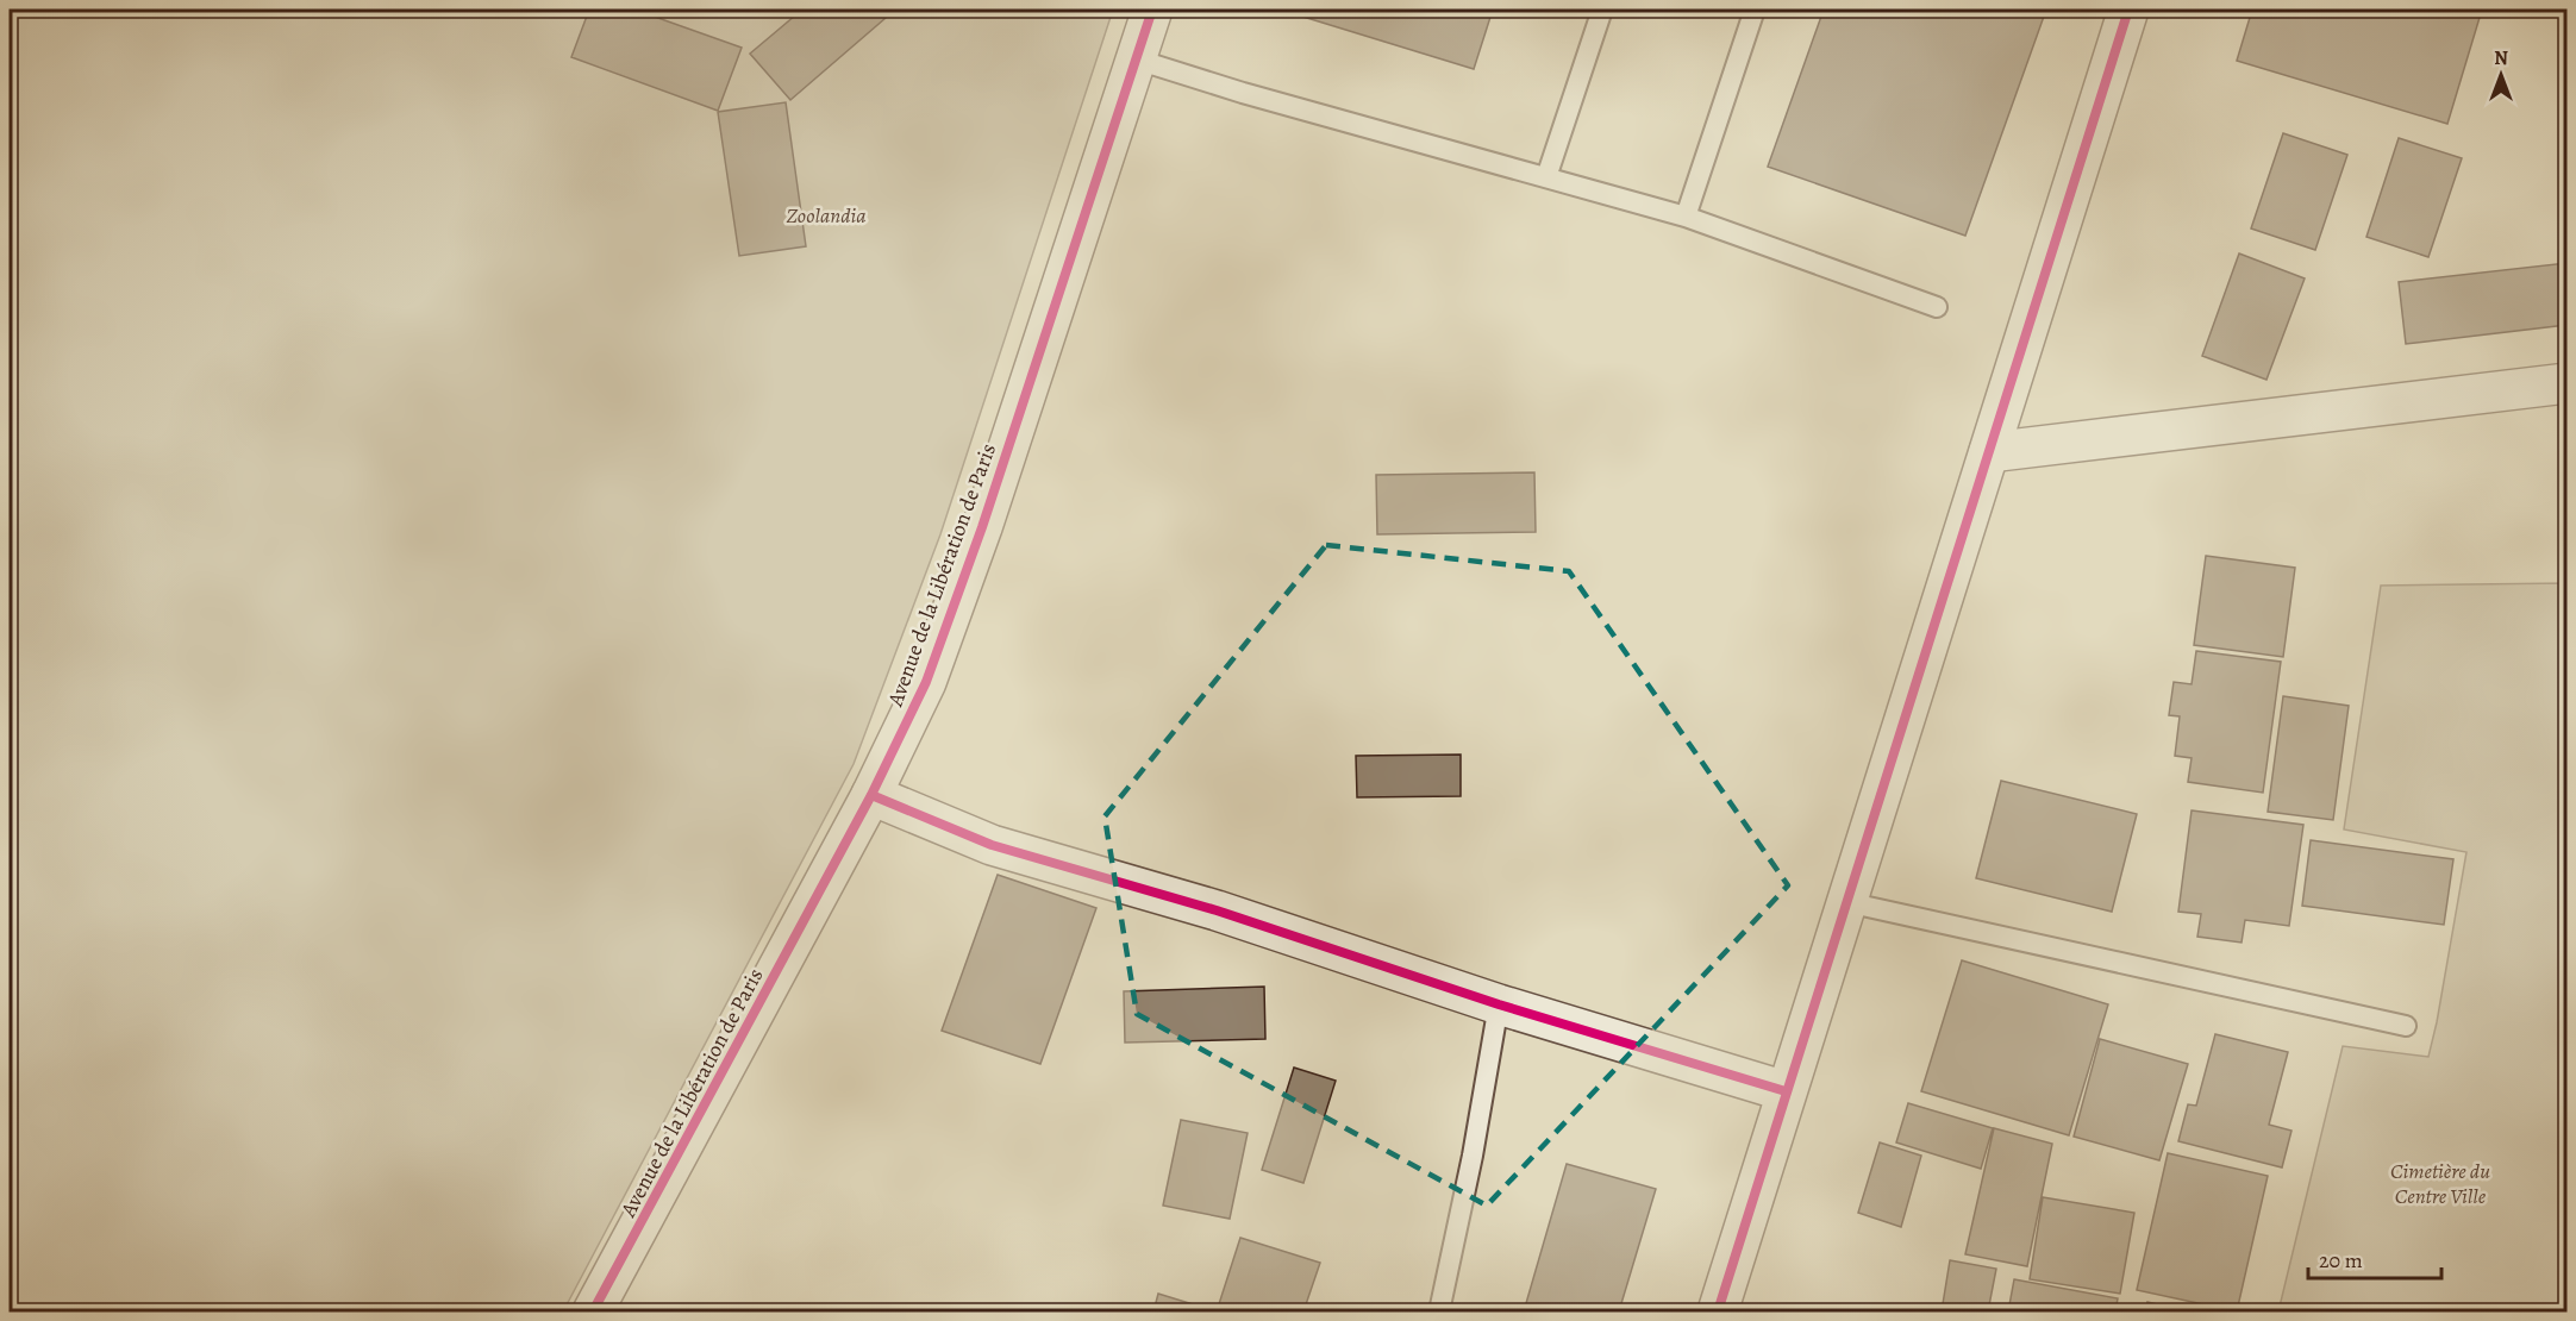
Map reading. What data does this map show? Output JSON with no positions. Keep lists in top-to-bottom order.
{
  "streets": {
    "street": ["Avenue de la Libération de Paris"]
  },
  "parks": ["Zoolandia", "Cimetière du Centre Ville"],
  "scale_bar": "20 m",
  "north": "top"
}
